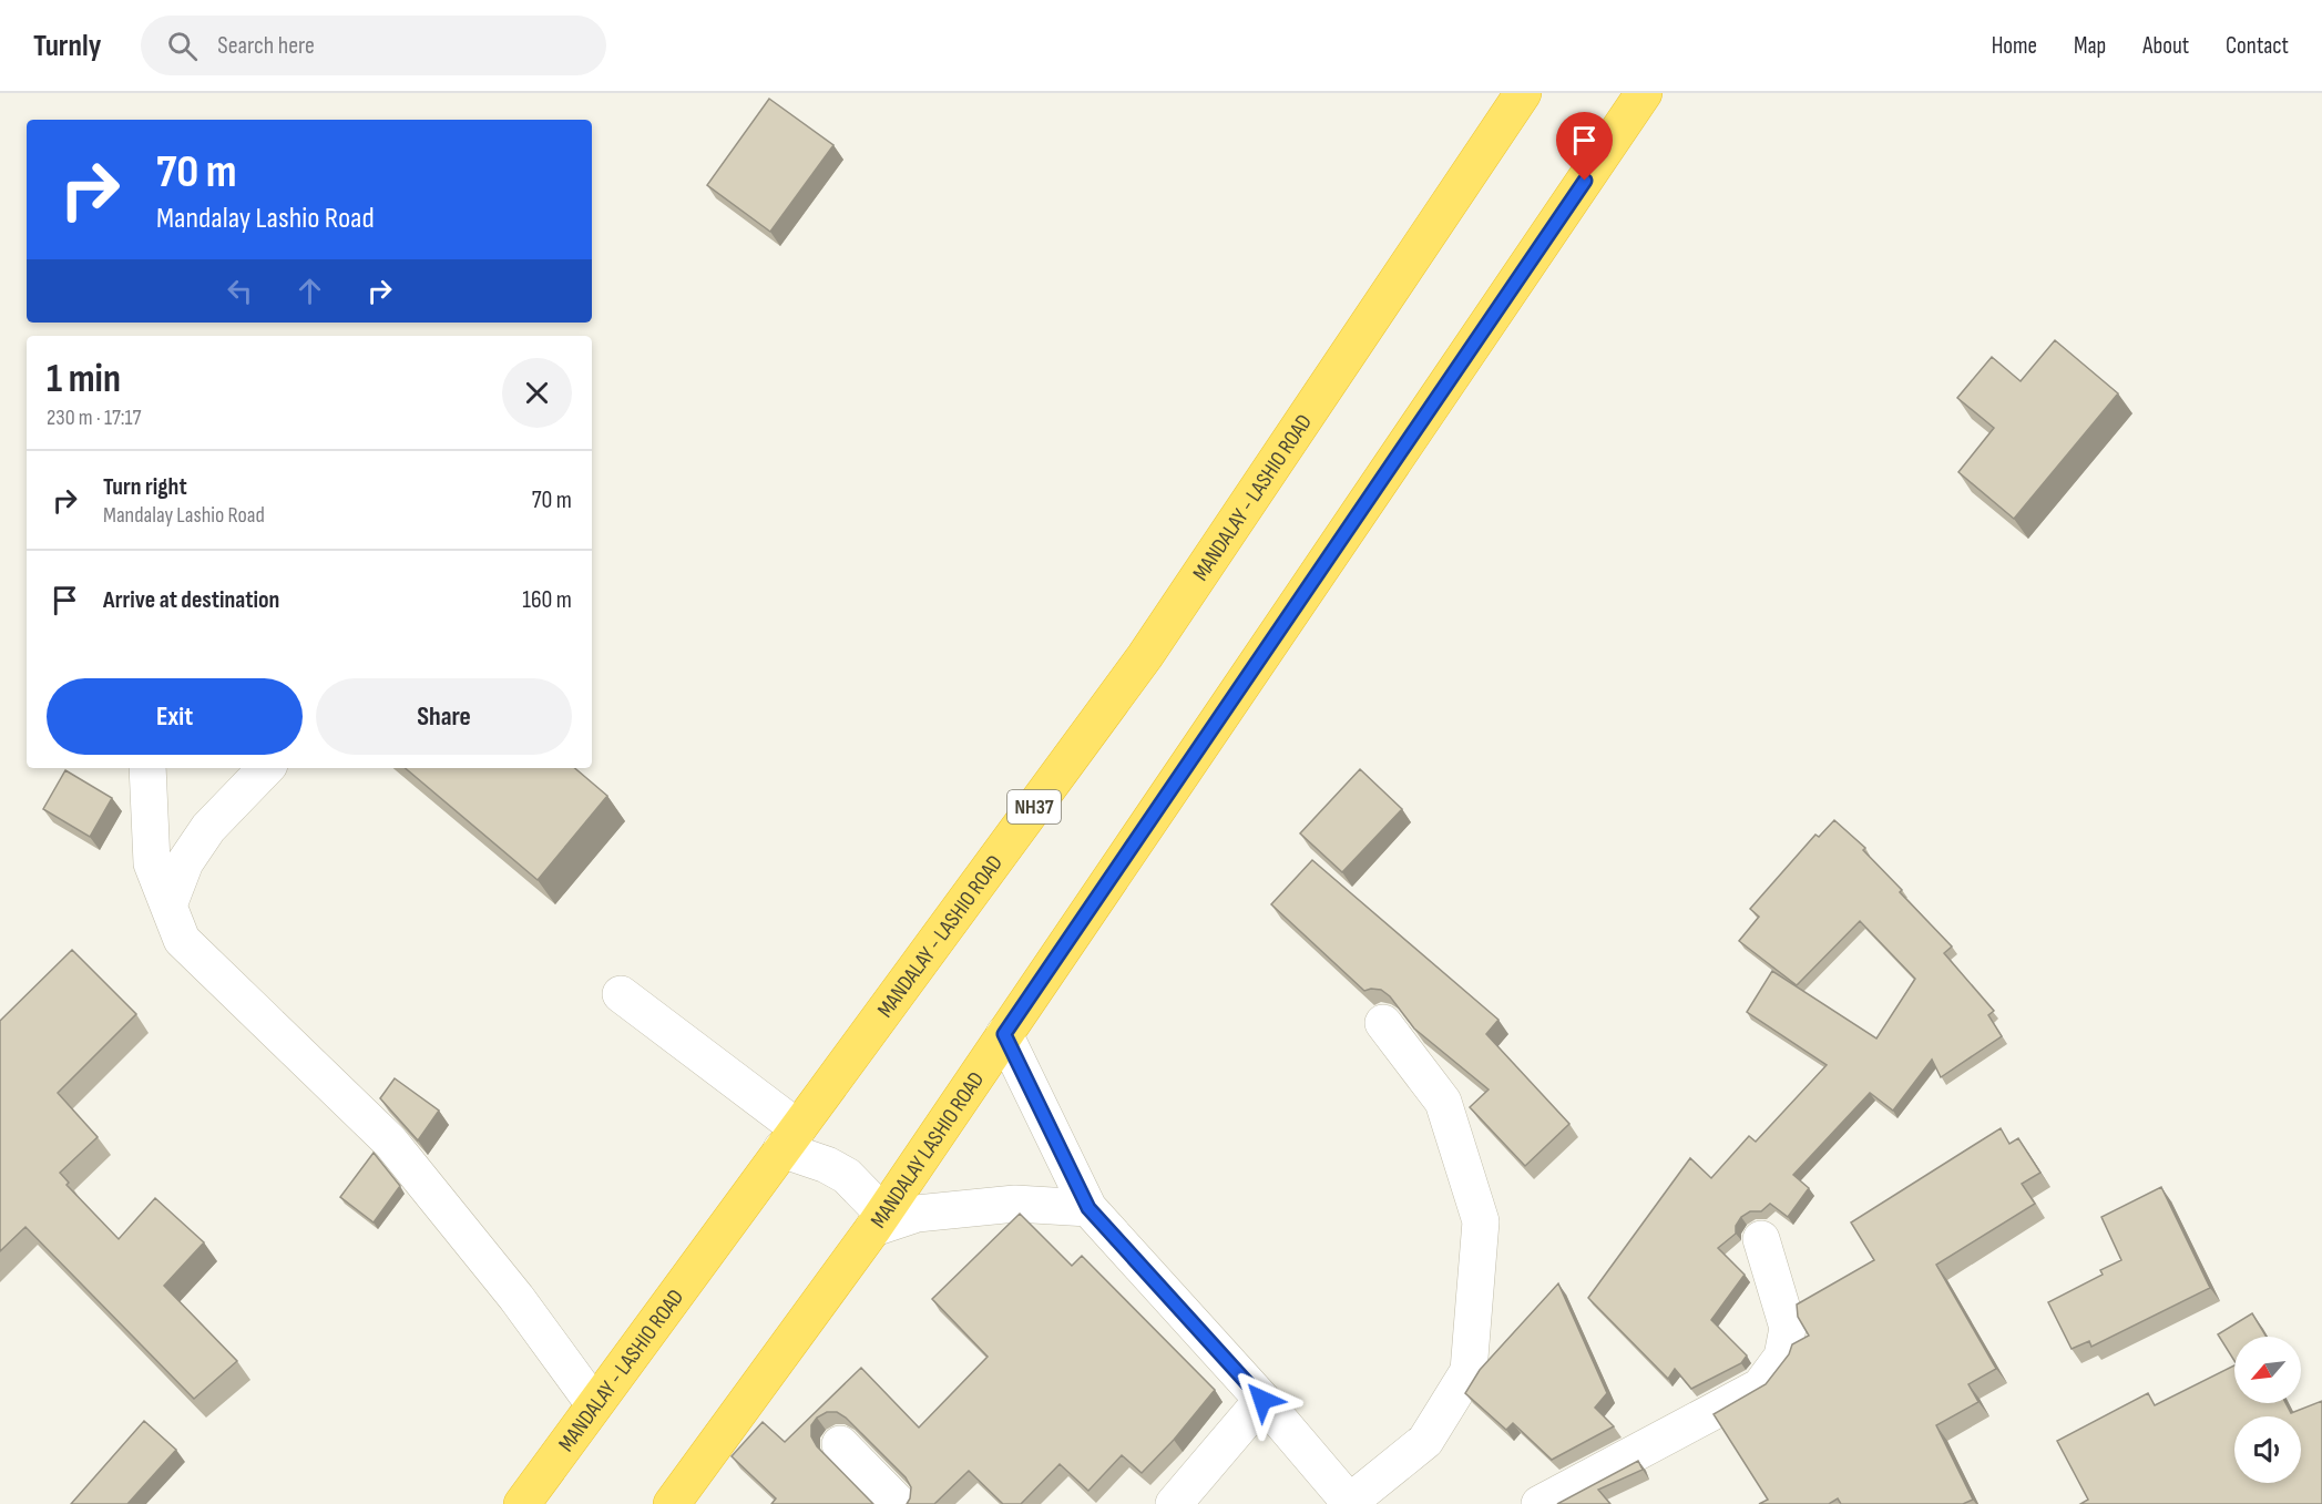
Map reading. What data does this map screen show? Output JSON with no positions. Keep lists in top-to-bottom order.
{
  "streets": {
    "highway": ["MANDALAY - LASHIO ROAD", "NH37", "MANDALAY LASHIO ROAD"]
  },
  "north": "bottom left",
  "page": {
    "header": "Turnly",
    "search": "Search here",
    "nav": [
      "Home",
      "Map",
      "About",
      "Contact"
    ],
    "turn": ["70 m", "Mandalay Lashio Road"],
    "heading": ["1 min", "230 m · 17:17"],
    "list": [
      {
        "name": "Turn right",
        "note": "Mandalay Lashio Road",
        "value": "70 m"
      },
      {
        "name": "Arrive at destination",
        "value": "160 m"
      }
    ],
    "buttons": ["Exit", "Share"]
  }
}
